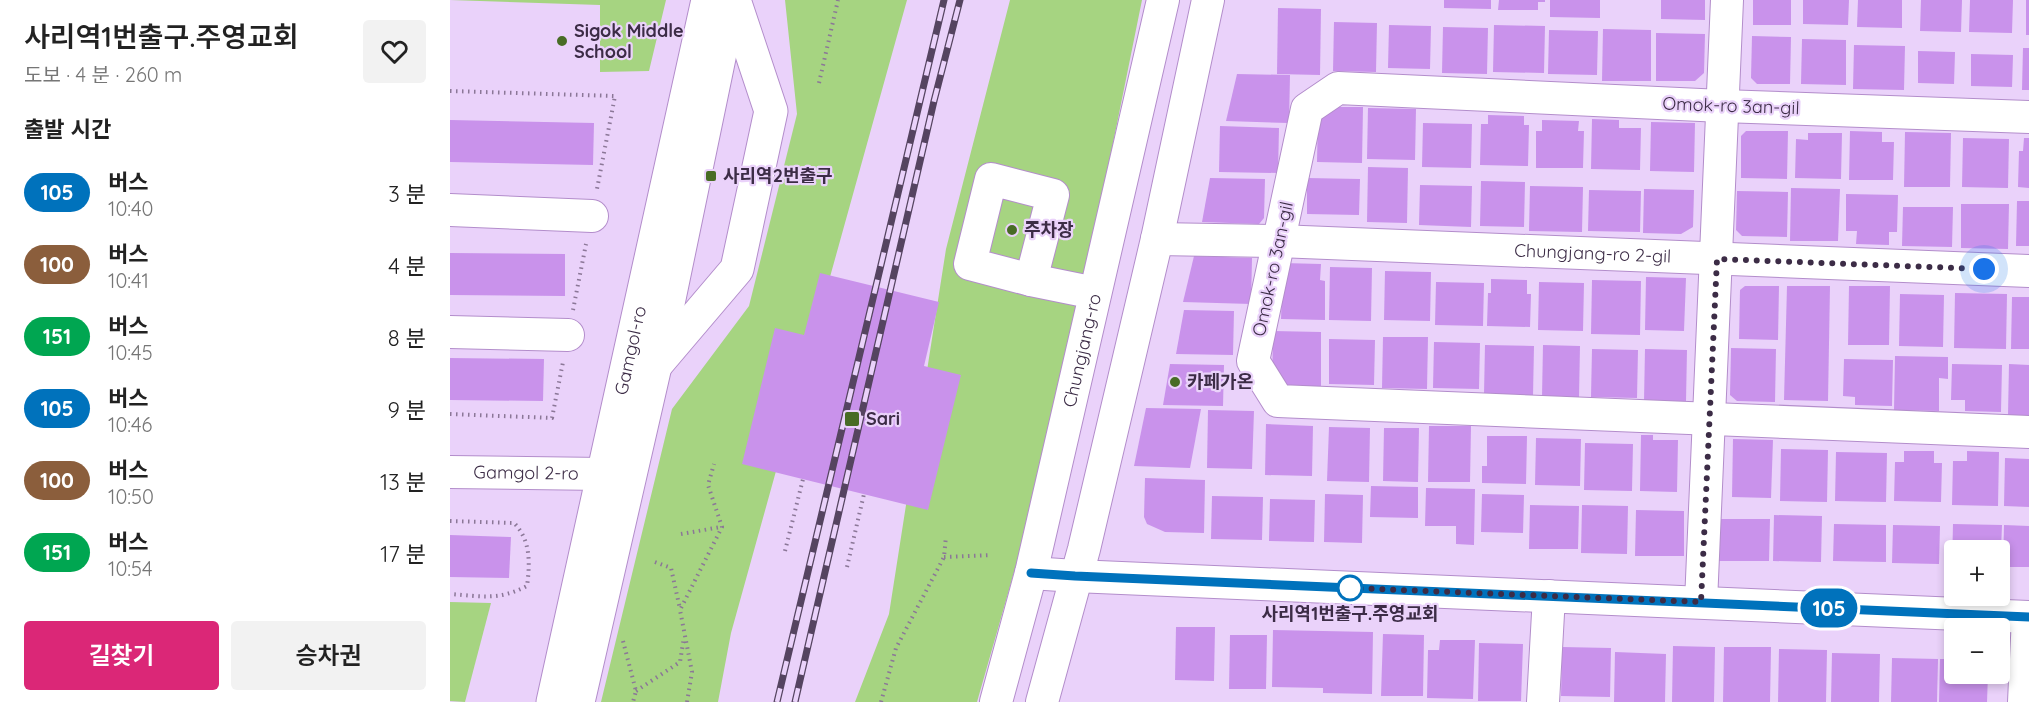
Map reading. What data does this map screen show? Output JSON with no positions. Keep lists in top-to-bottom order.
{
  "streets": {
    "main road": ["Gamgol-ro"],
    "street": [
      "Omok-ro 3an-gil",
      "Chungjang-ro 2-gil",
      "Chungjang-ro",
      "Gamgol 2-ro"
    ]
  },
  "crossings": [
    ["Omok-ro 3an-gil", "Chungjang-ro 2-gil"],
    ["Gamgol-ro", "Gamgol 2-ro"]
  ],
  "places": {
    "other": [
      "Sigok Middle School",
      "주차장",
      "카페가온",
      "사리역1번출구.주영교회"
    ],
    "transit": ["사리역2번출구", "Sari"]
  },
  "lines": ["bus line 105"],
  "page": {
    "heading": [
      ["사리역1번출구.주영교회", "도보 · 4 분 · 260 m"],
      "출발 시간"
    ],
    "on_map": "105",
    "list": [
      {
        "mark": "105",
        "name": "버스",
        "note": "10:40",
        "value": "3 분"
      },
      {
        "mark": "100",
        "name": "버스",
        "note": "10:41",
        "value": "4 분"
      },
      {
        "mark": "151",
        "name": "버스",
        "note": "10:45",
        "value": "8 분"
      },
      {
        "mark": "105",
        "name": "버스",
        "note": "10:46",
        "value": "9 분"
      },
      {
        "mark": "100",
        "name": "버스",
        "note": "10:50",
        "value": "13 분"
      },
      {
        "mark": "151",
        "name": "버스",
        "note": "10:54",
        "value": "17 분"
      }
    ],
    "map_buttons": ["+", "−"],
    "buttons": ["길찾기", "승차권"]
  }
}
